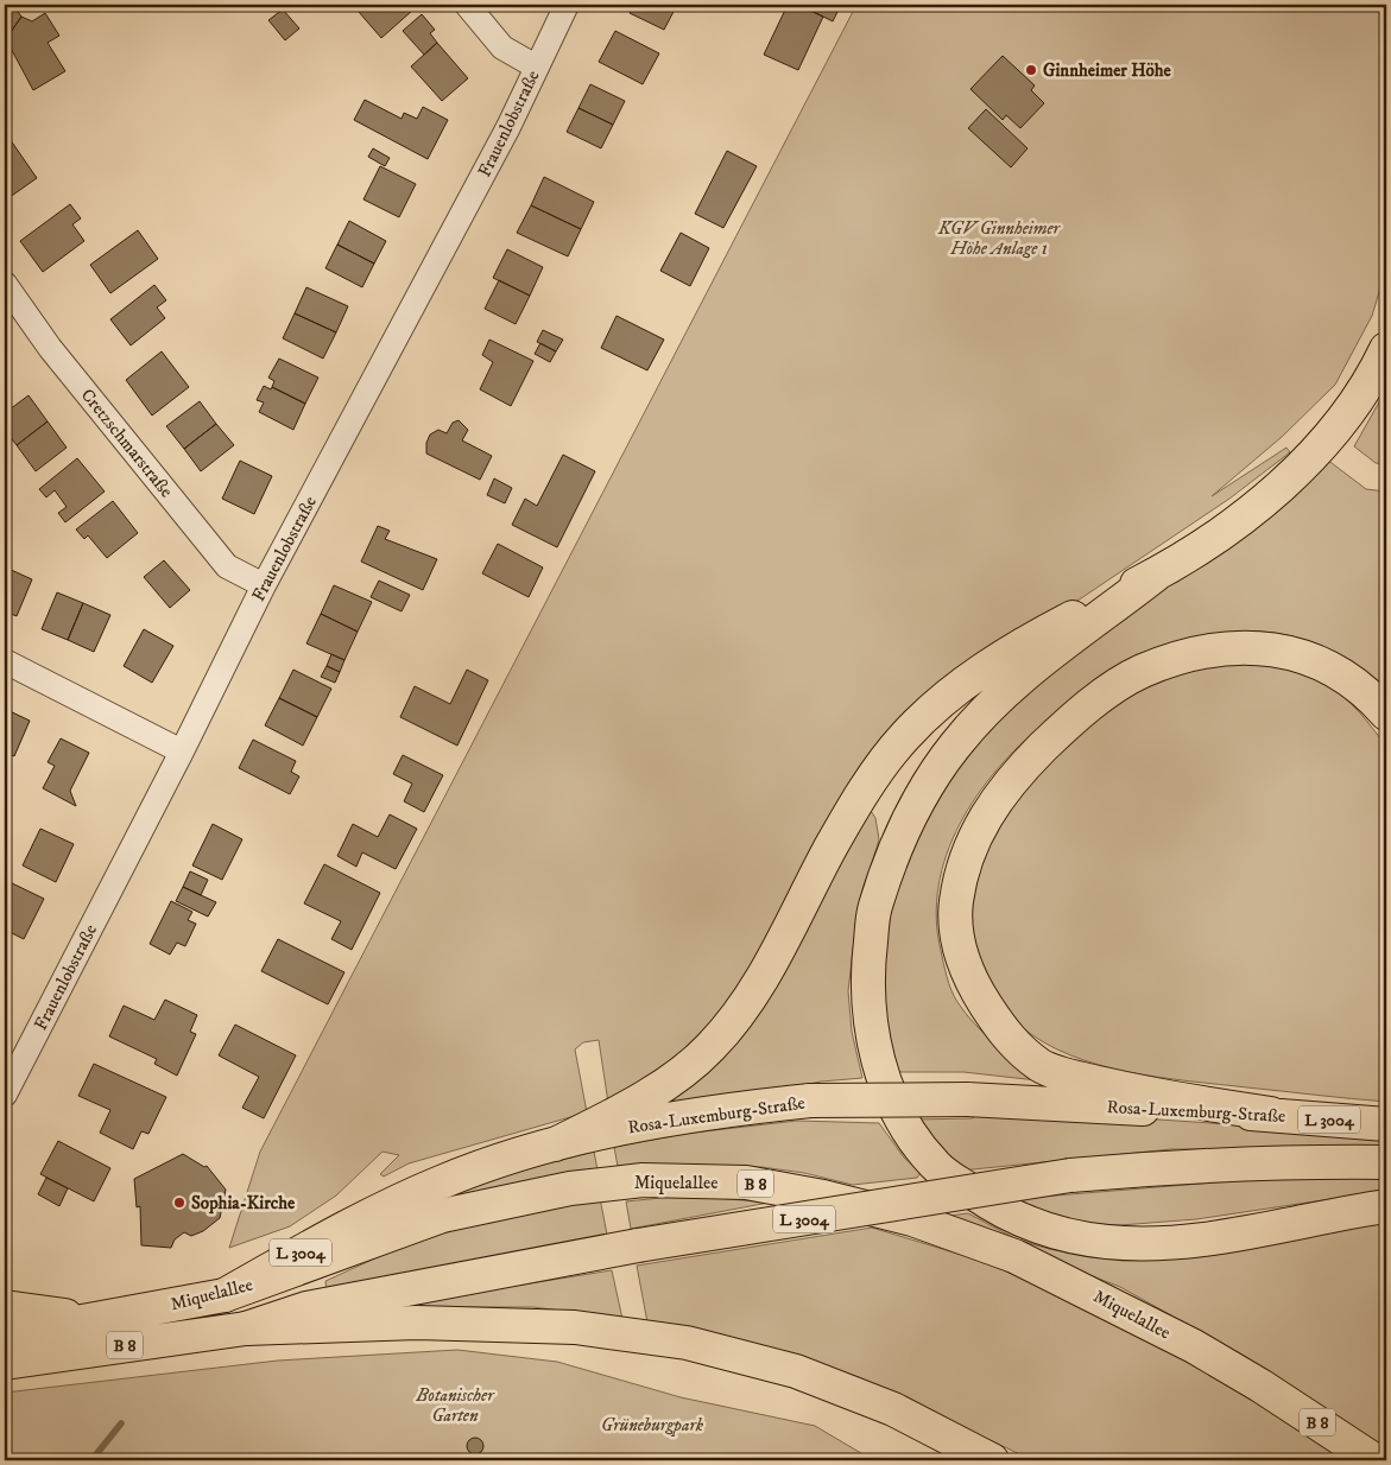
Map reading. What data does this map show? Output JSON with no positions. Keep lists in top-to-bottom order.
{
  "streets": {
    "main road": [
      "Rosa-Luxemburg-Straße",
      "L 3004",
      "Miquelallee",
      "B 8"
    ],
    "street": ["Frauenlobstraße", "Cretzschmarstraße"]
  },
  "crossings": [
    ["Frauenlobstraße", "Cretzschmarstraße"],
    ["Rosa-Luxemburg-Straße", "Miquelallee"],
    ["L 3004", "Miquelallee"]
  ],
  "parks": ["KGV Ginnheimer Höhe Anlage 1", "Botanischer Garten", "Grüneburgpark"],
  "places": ["Ginnheimer Höhe", "Sophia-Kirche"]
}
